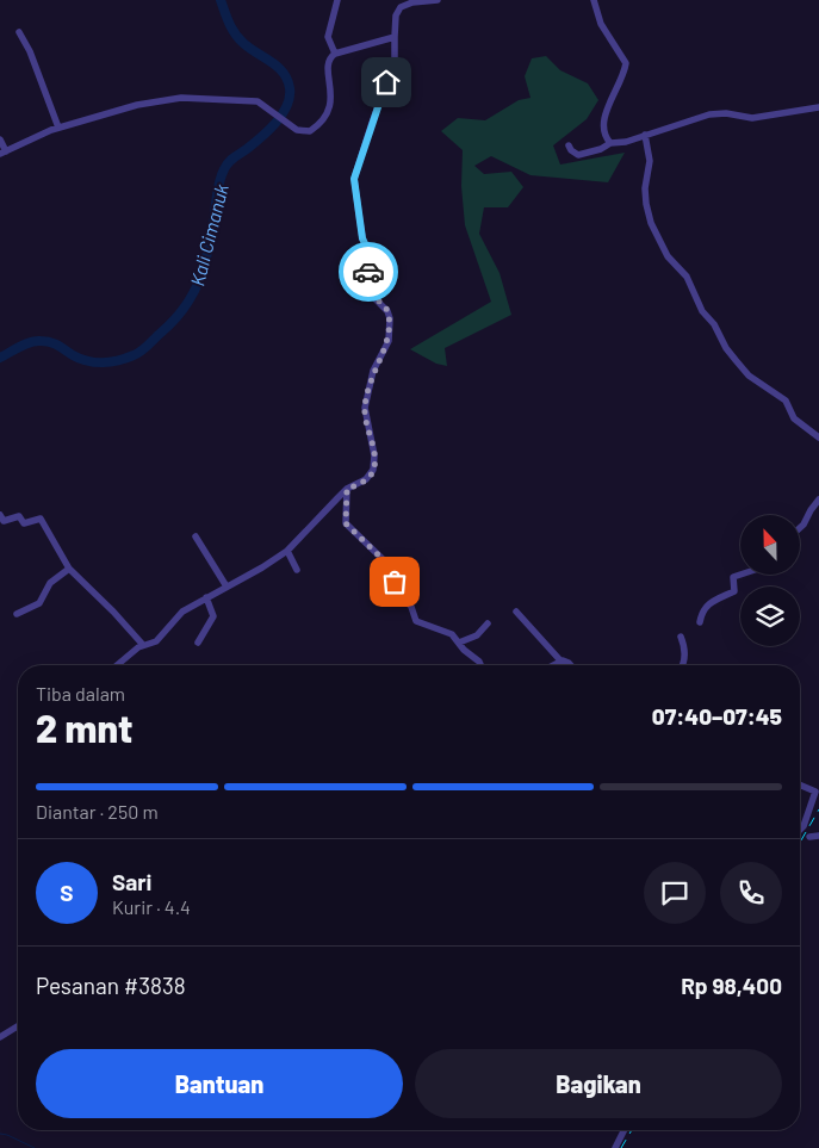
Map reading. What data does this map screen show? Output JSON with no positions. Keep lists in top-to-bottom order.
{
  "water": ["Kali Cimanuk"],
  "north": "top",
  "page": {
    "heading": ["2 mnt", "Tiba dalam", "07:40–07:45"],
    "panel": [
      "Sari",
      "Kurir · 4.4",
      "Pesanan #3838",
      "Rp 98,400"
    ],
    "bar": "Diantar · 250 m",
    "round": "S",
    "buttons": ["Bantuan", "Bagikan"]
  }
}
